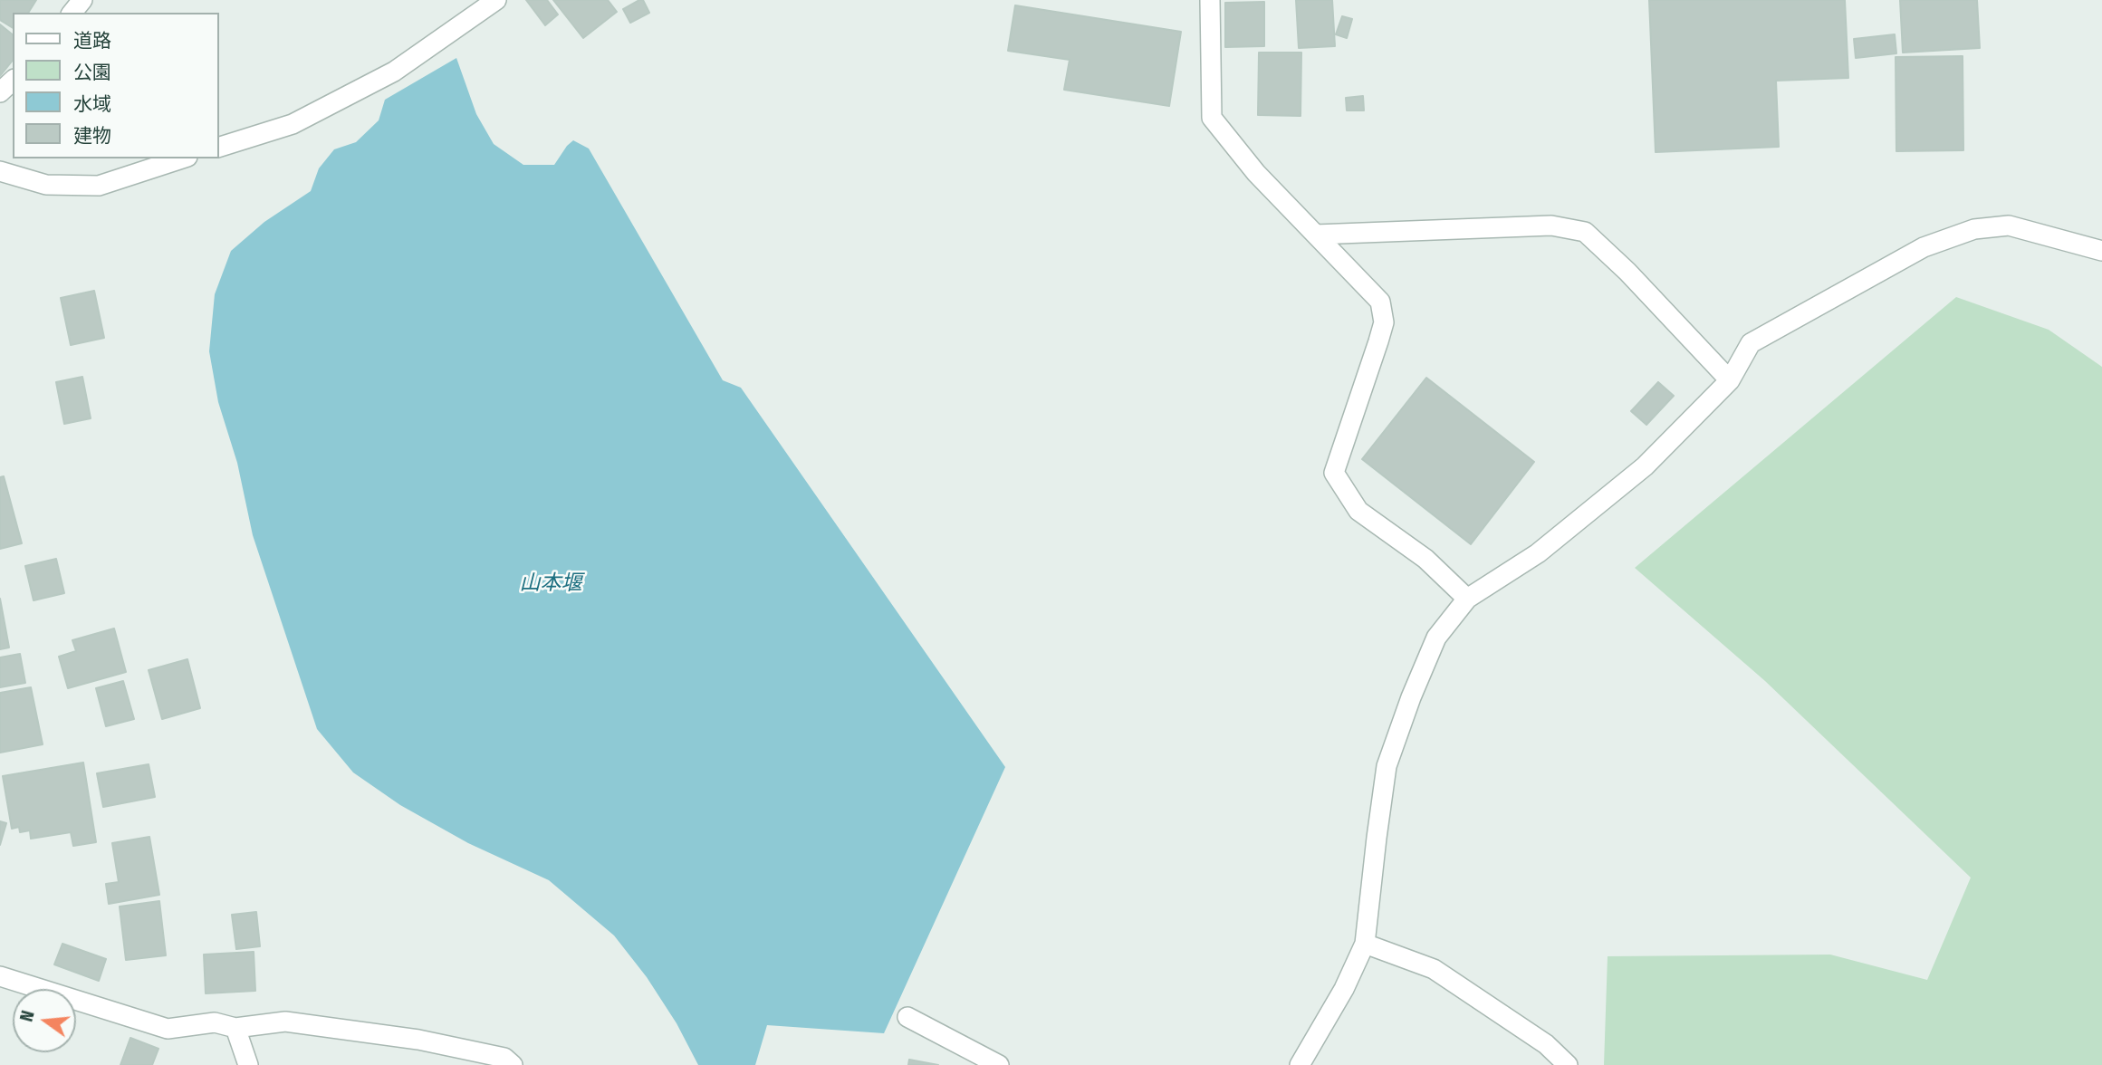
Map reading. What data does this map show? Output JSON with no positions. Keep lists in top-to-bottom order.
{
  "water": ["山本堰"],
  "legend": [
    "道路",
    "公園",
    "水域",
    "建物"
  ],
  "north": "left"
}
